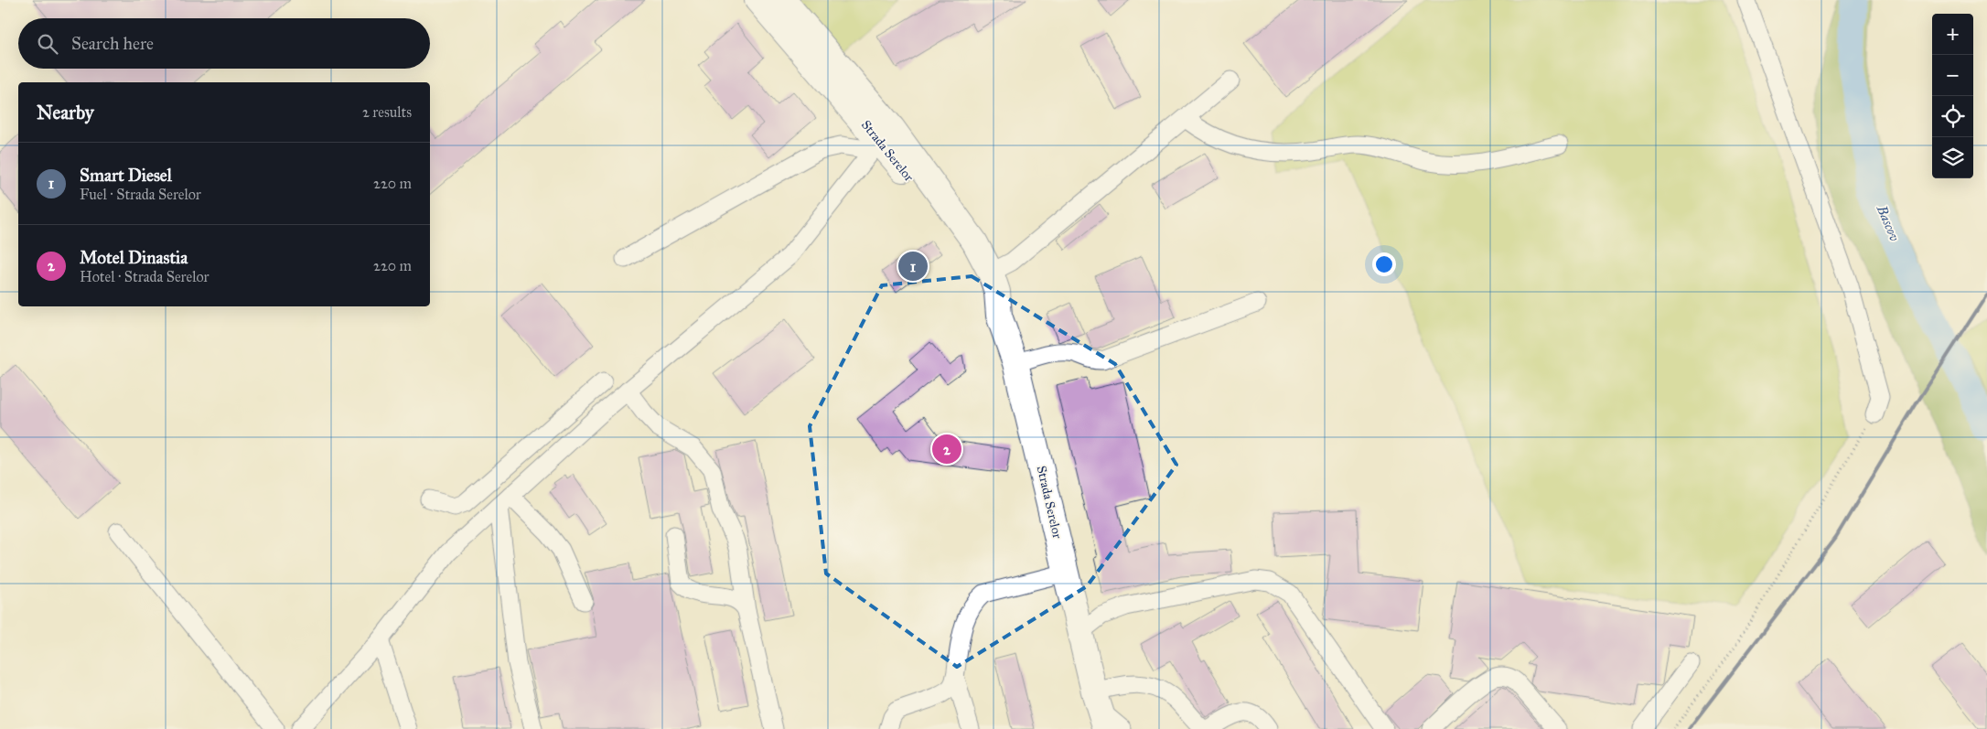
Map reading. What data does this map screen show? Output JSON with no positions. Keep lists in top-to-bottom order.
{
  "streets": {
    "highway": ["Strada Serelor"]
  },
  "water": ["Bascov"],
  "page": {
    "map_buttons": ["+", "−"],
    "search": "Search here",
    "heading": ["Nearby", "2 results"],
    "list": [
      {
        "mark": "1",
        "name": "Smart Diesel",
        "note": "Fuel · Strada Serelor",
        "value": "220 m"
      },
      {
        "mark": "2",
        "name": "Motel Dinastia",
        "note": "Hotel · Strada Serelor",
        "value": "220 m"
      }
    ],
    "pins": ["1", "2"]
  }
}
